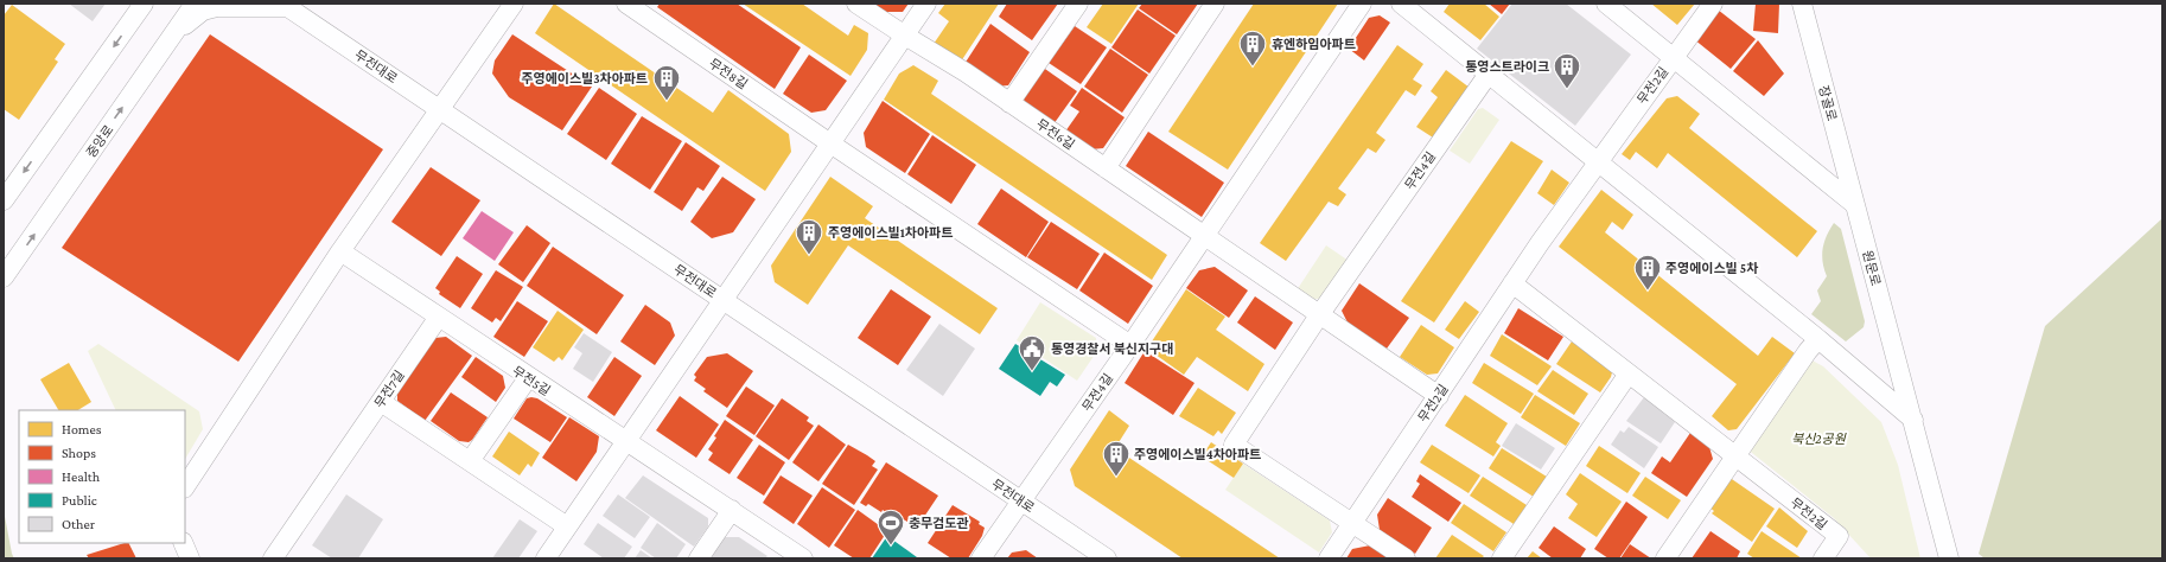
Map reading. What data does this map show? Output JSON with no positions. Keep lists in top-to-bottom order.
{
  "streets": {
    "street": [
      "무전대로",
      "무전8길",
      "무전2길",
      "장골로",
      "무전6길",
      "중앙로",
      "무전4길",
      "원문로",
      "무전5길",
      "무전7길"
    ]
  },
  "crossings": [
    ["무전대로", "무전4길"],
    ["무전8길", "무전4길"],
    ["무전2길", "무전4길"],
    ["장골로", "원문로"],
    ["무전6길", "무전4길"],
    ["무전5길", "무전7길"]
  ],
  "parks": ["북신2공원"],
  "places": {
    "building": [
      "휴엔하임아파트",
      "통영스트라이크",
      "주영에이스빌3차아파트",
      "주영에이스빌1차아파트",
      "주영에이스빌 5차",
      "주영에이스빌4차아파트"
    ],
    "public building": ["통영경찰서 북신지구대"],
    "sports": ["충무검도관"]
  },
  "legend": [
    "Homes",
    "Shops",
    "Health",
    "Public",
    "Other"
  ]
}
